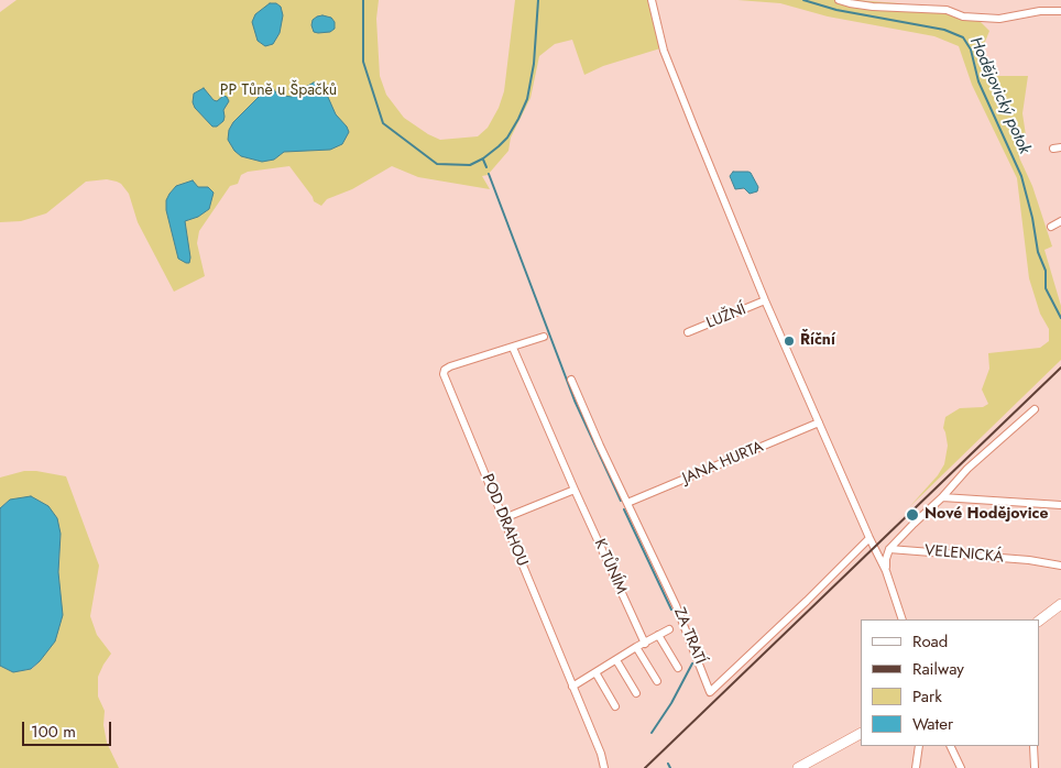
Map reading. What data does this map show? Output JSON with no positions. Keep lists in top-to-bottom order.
{
  "streets": {
    "street": [
      "LUŽNÍ",
      "JANA HURTA",
      "POD DRAHOU",
      "VELENICKÁ",
      "K TŮNÍM",
      "ZA TRATÍ"
    ]
  },
  "crossings": [
    ["JANA HURTA", "ZA TRATÍ"],
    ["POD DRAHOU", "K TŮNÍM"]
  ],
  "water": ["Hodějovický potok"],
  "parks": ["PP Tůně u Špačků"],
  "places": ["Říční", "Nové Hodějovice"],
  "legend": [
    "Road",
    "Railway",
    "Park",
    "Water"
  ],
  "scale_bar": "100 m"
}
